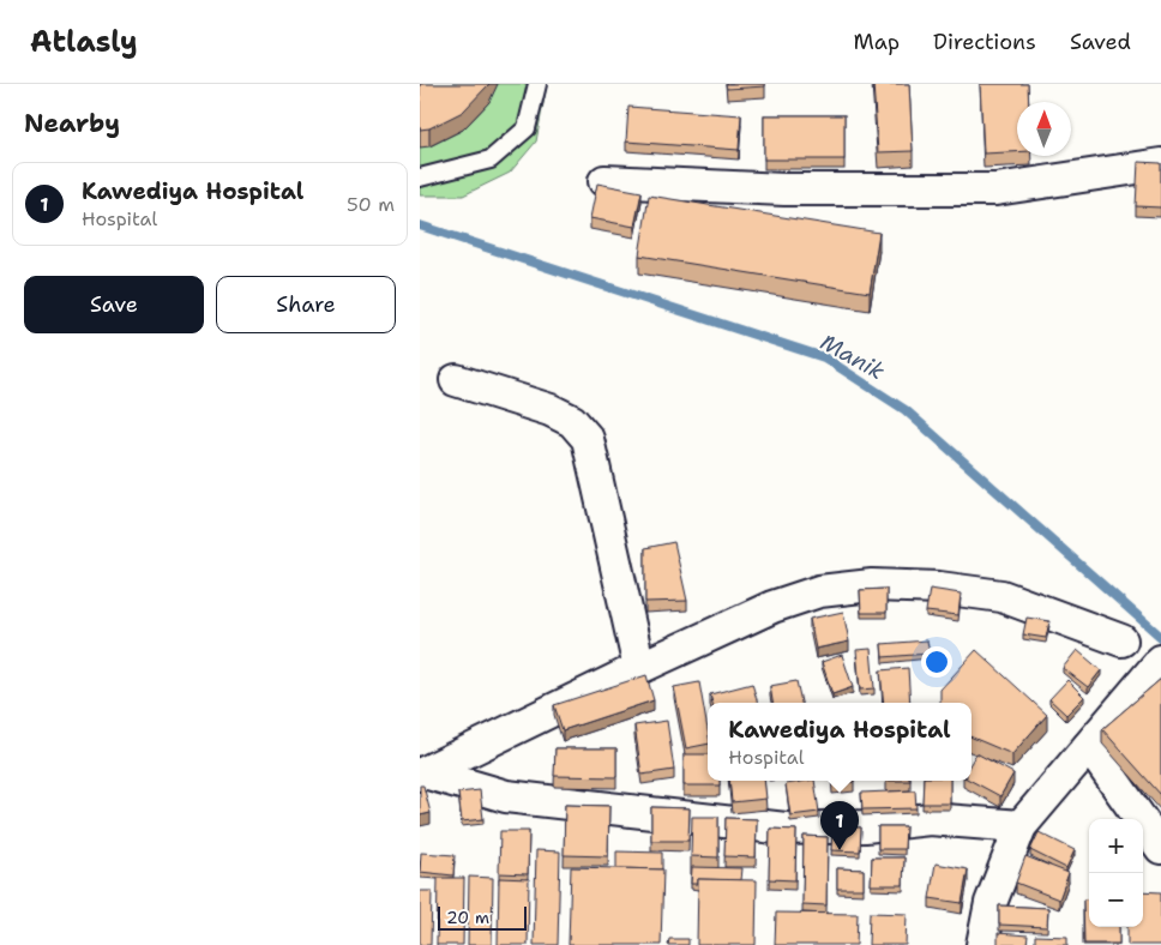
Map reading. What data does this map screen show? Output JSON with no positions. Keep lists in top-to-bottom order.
{
  "water": ["Manik"],
  "scale_bar": "20 m",
  "north": "top",
  "page": {
    "header": "Atlasly",
    "nav": ["Map", "Directions", "Saved"],
    "heading": "Nearby",
    "list": [
      {
        "mark": "1",
        "name": "Kawediya Hospital",
        "note": "Hospital",
        "value": "50 m"
      }
    ],
    "buttons": ["Save", "Share"],
    "popup": ["Kawediya Hospital", "Hospital"],
    "pins": "1",
    "map_buttons": ["+", "−"],
    "scale": "20 m"
  }
}
